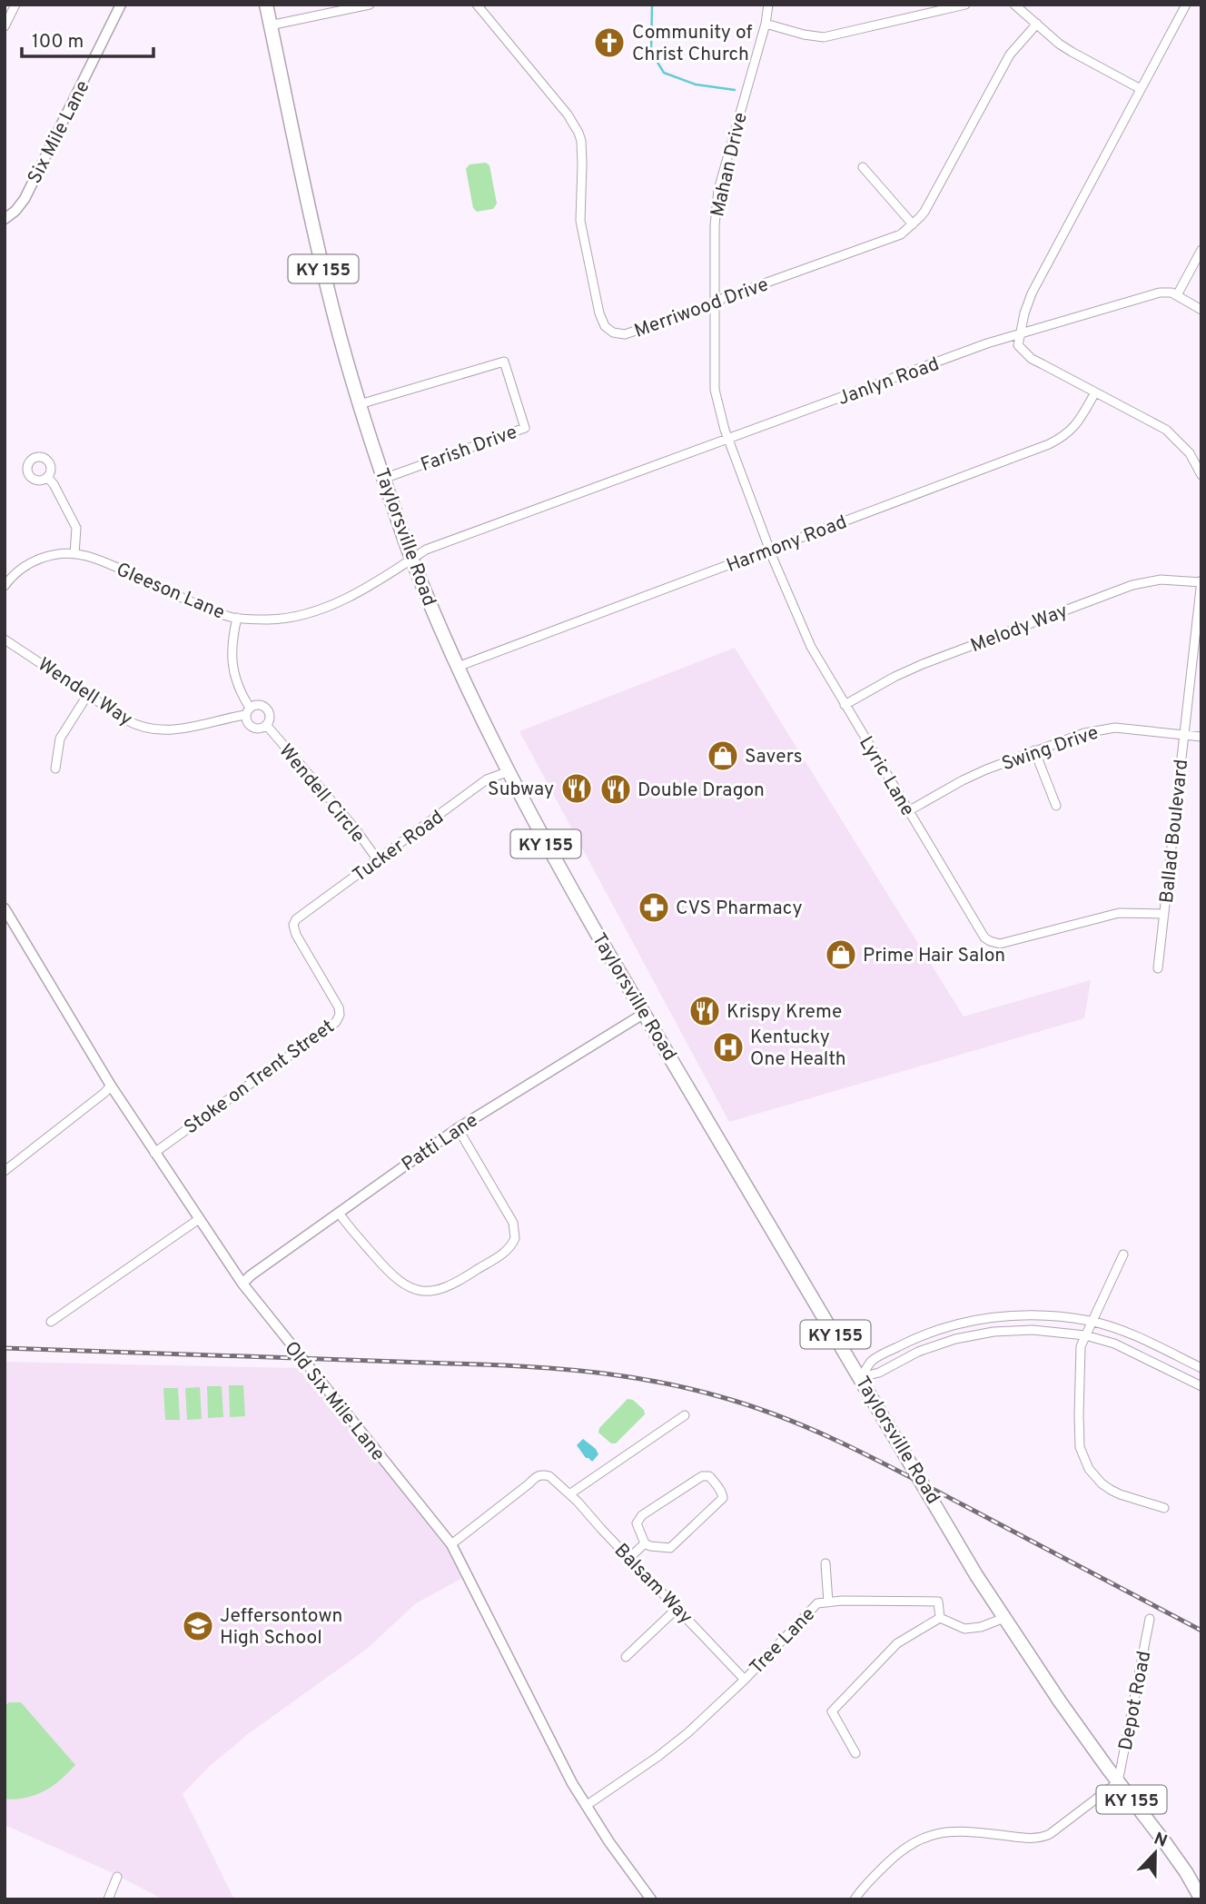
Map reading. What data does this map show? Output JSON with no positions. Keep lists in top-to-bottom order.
{
  "streets": {
    "main road": ["KY 155", "Taylorsville Road"],
    "street": [
      "Six Mile Lane",
      "Mahan Drive",
      "Merriwood Drive",
      "Janlyn Road",
      "Farish Drive",
      "Harmony Road",
      "Gleeson Lane",
      "Melody Way",
      "Wendell Way",
      "Swing Drive",
      "Lyric Lane",
      "Wendell Circle",
      "Ballad Boulevard",
      "Tucker Road",
      "Stoke on Trent Street",
      "Patti Lane",
      "Old Six Mile Lane",
      "Balsam Way",
      "Tree Lane",
      "Depot Road"
    ]
  },
  "crossings": [
    ["Mahan Drive", "Merriwood Drive"],
    ["Mahan Drive", "Janlyn Road"],
    ["Mahan Drive", "Lyric Lane"],
    ["Janlyn Road", "Taylorsville Road"],
    ["Janlyn Road", "Gleeson Lane"],
    ["Janlyn Road", "Lyric Lane"],
    ["Farish Drive", "Taylorsville Road"],
    ["Taylorsville Road", "Harmony Road"],
    ["Taylorsville Road", "Gleeson Lane"],
    ["Taylorsville Road", "Tucker Road"],
    ["Taylorsville Road", "Patti Lane"],
    ["Taylorsville Road", "Tree Lane"],
    ["Taylorsville Road", "Depot Road"],
    ["Harmony Road", "Lyric Lane"],
    ["Melody Way", "Lyric Lane"],
    ["Melody Way", "Ballad Boulevard"],
    ["Wendell Way", "Wendell Circle"],
    ["Swing Drive", "Lyric Lane"],
    ["Swing Drive", "Ballad Boulevard"],
    ["Lyric Lane", "Ballad Boulevard"],
    ["Wendell Circle", "Tucker Road"],
    ["Tucker Road", "Stoke on Trent Street"],
    ["Stoke on Trent Street", "Old Six Mile Lane"],
    ["Patti Lane", "Old Six Mile Lane"],
    ["Old Six Mile Lane", "Balsam Way"],
    ["Old Six Mile Lane", "Tree Lane"],
    ["Balsam Way", "Tree Lane"]
  ],
  "places": {
    "church": ["Community of Christ Church"],
    "shop": ["Savers", "Prime Hair Salon"],
    "restaurant": ["Subway", "Double Dragon", "Krispy Kreme"],
    "pharmacy": ["CVS Pharmacy"],
    "hospital": ["Kentucky One Health"],
    "school or university": ["Jeffersontown High School"]
  },
  "scale_bar": "100 m",
  "north": "top"
}
